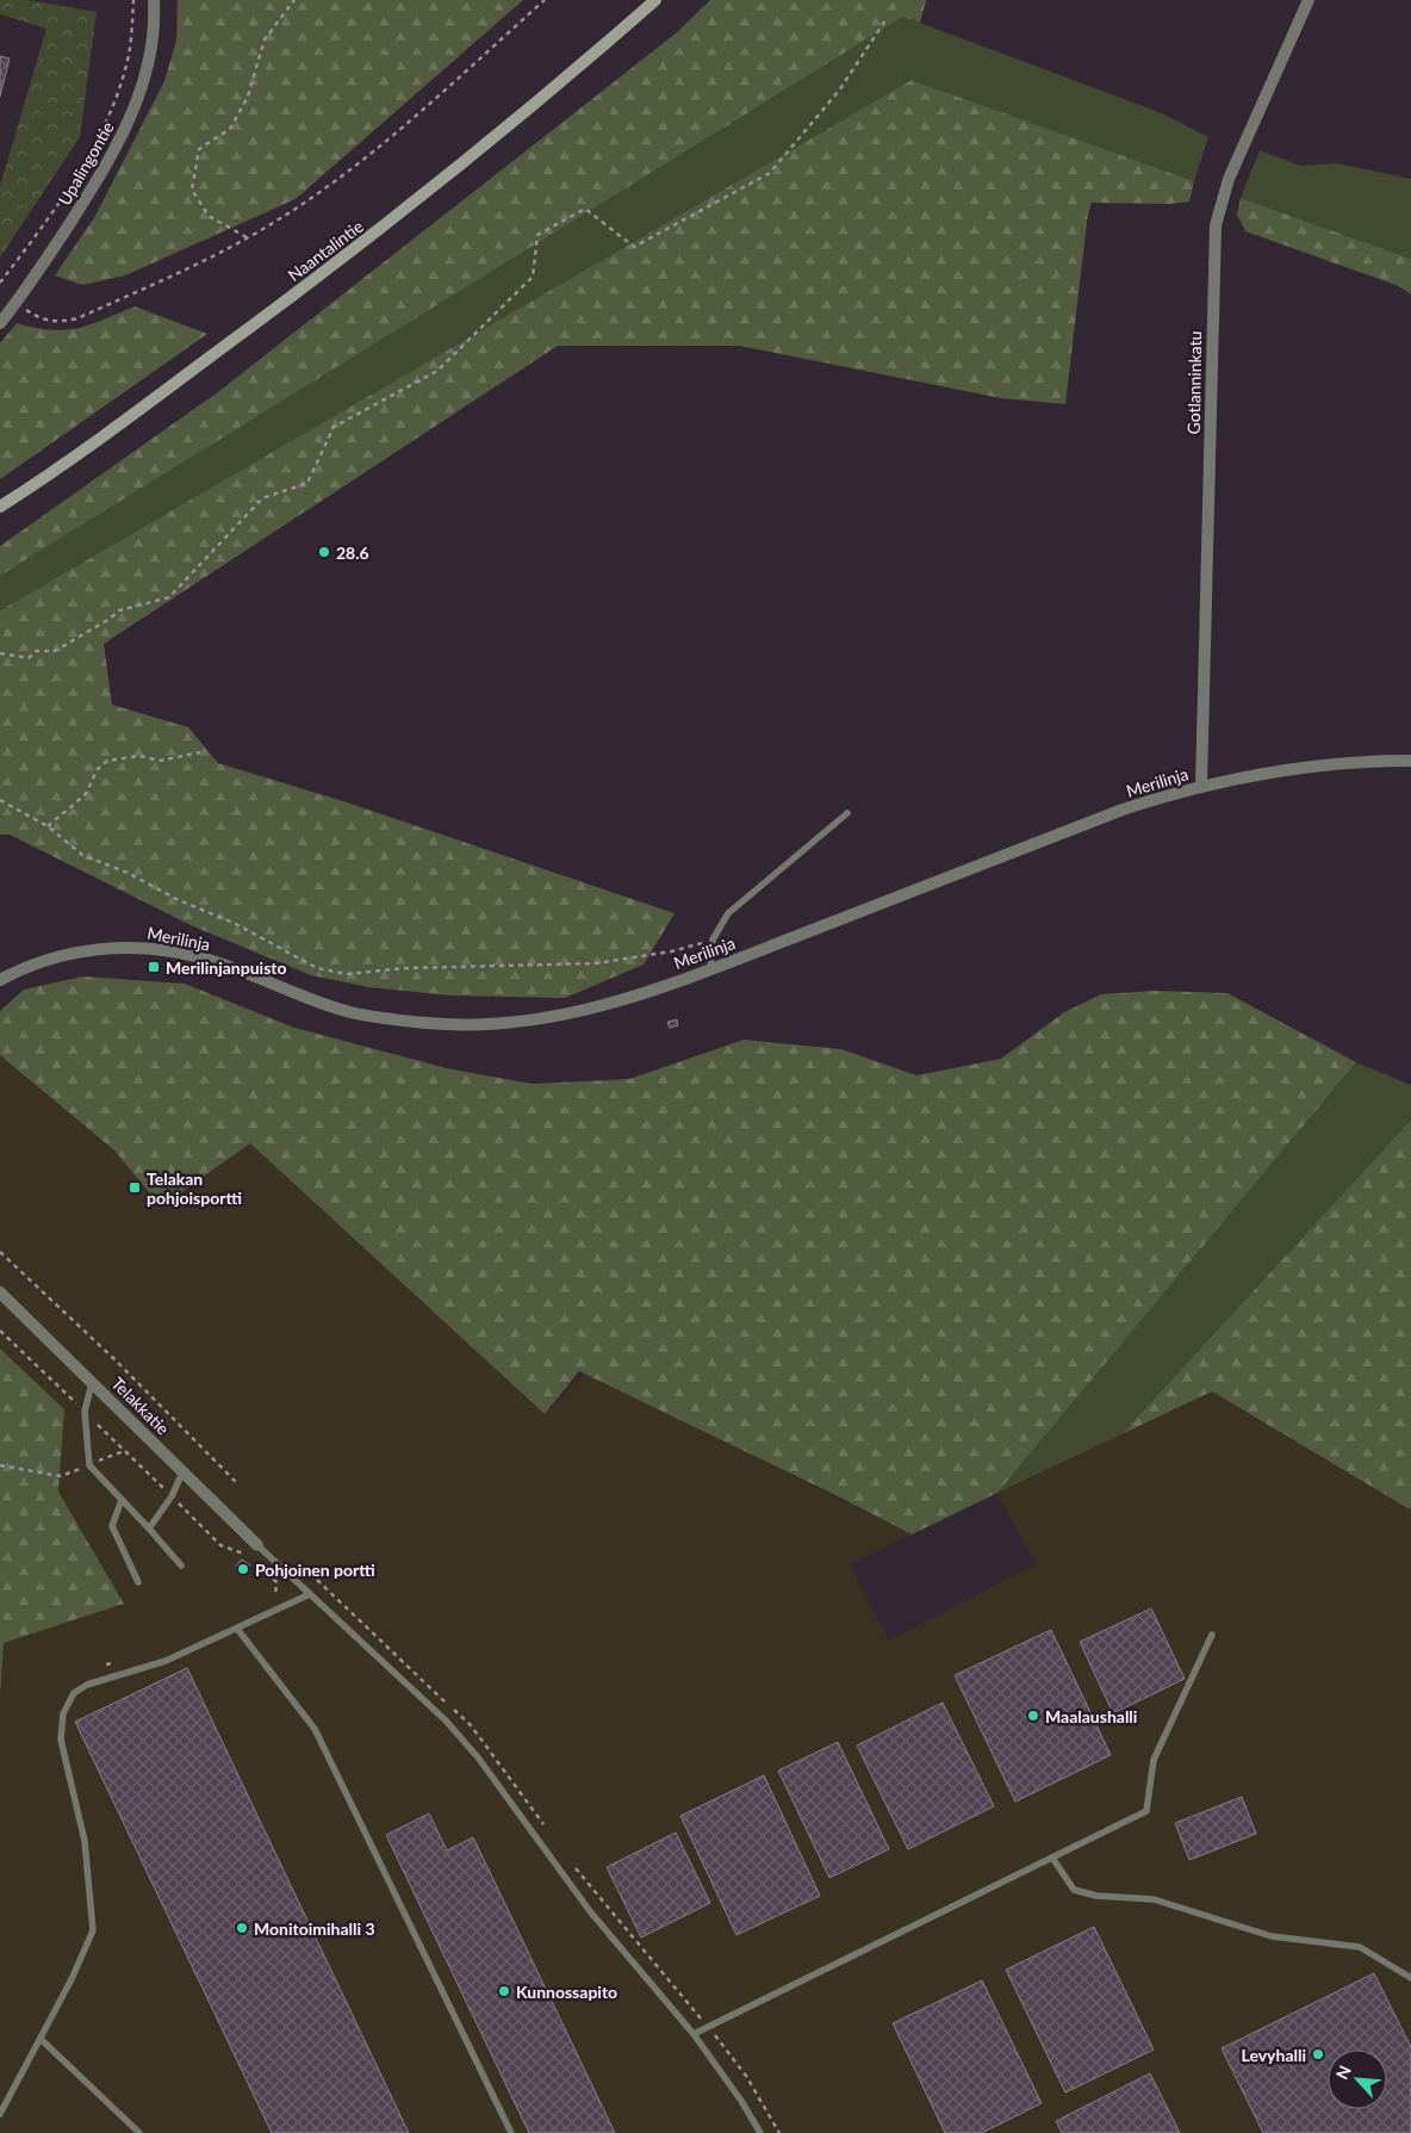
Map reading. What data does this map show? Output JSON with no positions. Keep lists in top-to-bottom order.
{
  "streets": {
    "main road": ["Naantalintie"],
    "street": [
      "Upalingontie",
      "Gotlanninkatu",
      "Merilinja",
      "Telakkatie"
    ]
  },
  "crossings": [
    ["Gotlanninkatu", "Merilinja"]
  ],
  "places": {
    "other": [
      "28.6",
      "Pohjoinen portti",
      "Maalaushalli",
      "Monitoimihalli 3",
      "Kunnossapito",
      "Levyhalli"
    ],
    "transit": ["Merilinjanpuisto", "Telakan pohjoisportti"]
  },
  "north": "top left"
}
